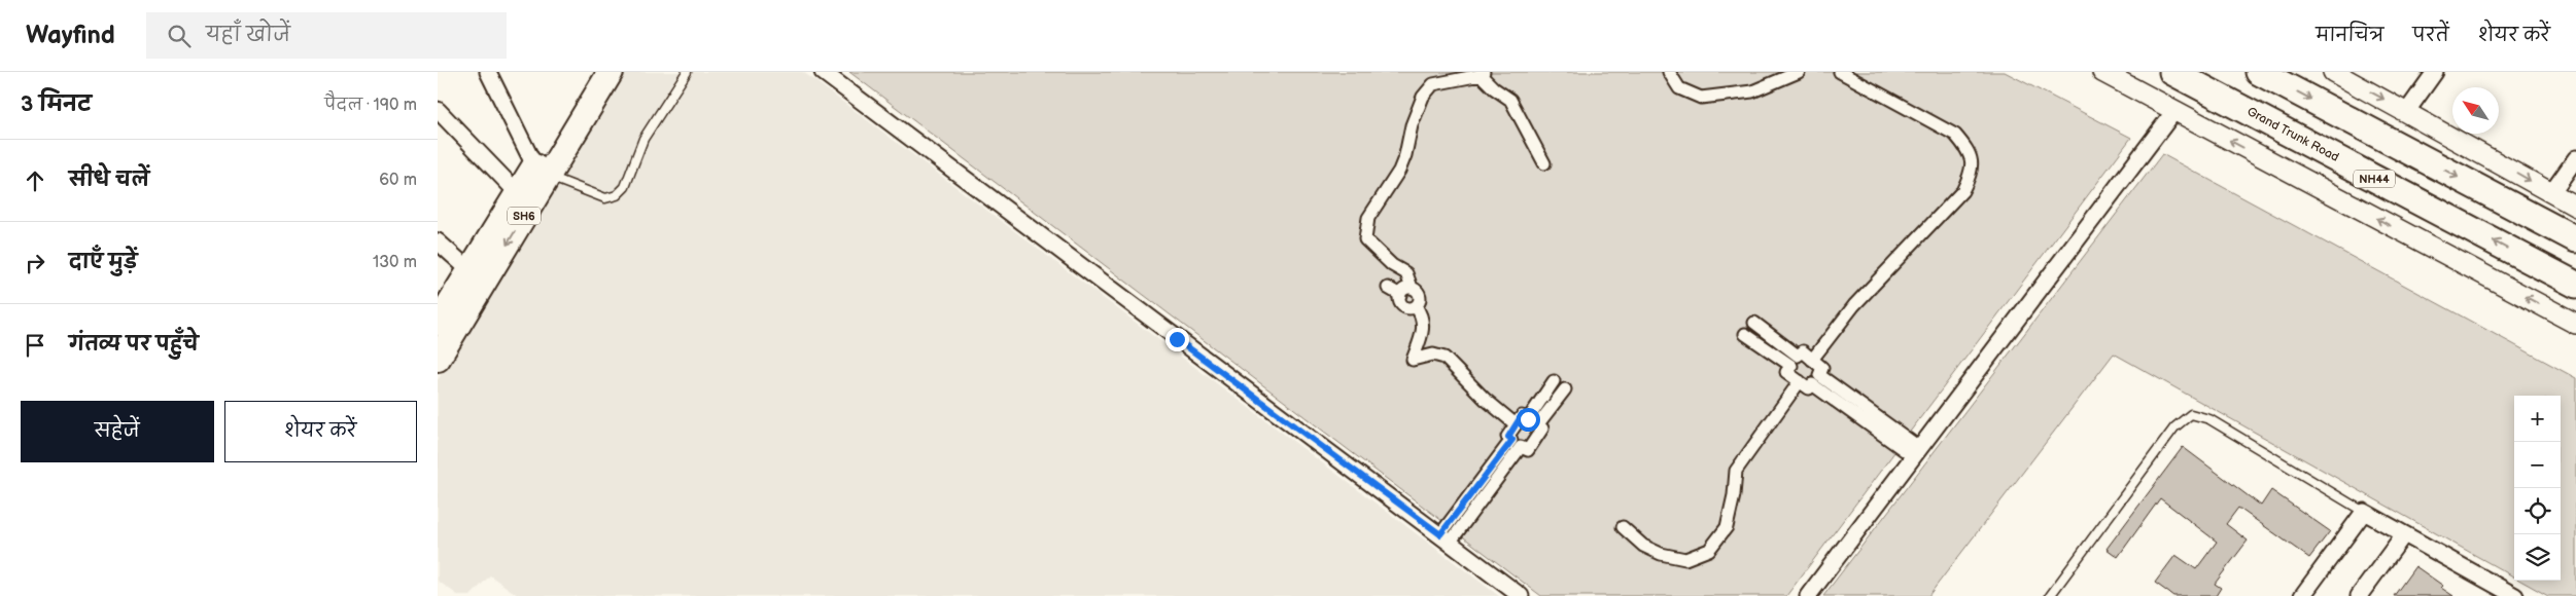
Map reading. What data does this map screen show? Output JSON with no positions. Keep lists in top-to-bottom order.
{
  "streets": {
    "highway": ["Grand Trunk Road", "NH44"],
    "main road": ["SH6"]
  },
  "north": "top left",
  "page": {
    "header": "Wayfind",
    "search": "यहाँ खोजें",
    "nav": ["मानचित्र", "परतें", "शेयर करें"],
    "heading": ["3 मिनट", "पैदल · 190 m"],
    "list": [
      ["सीधे चलें", "60 m"],
      ["दाएँ मुड़ें", "130 m"],
      "गंतव्य पर पहुँचे"
    ],
    "buttons": ["सहेजें", "शेयर करें"],
    "map_buttons": ["+", "−"]
  }
}
